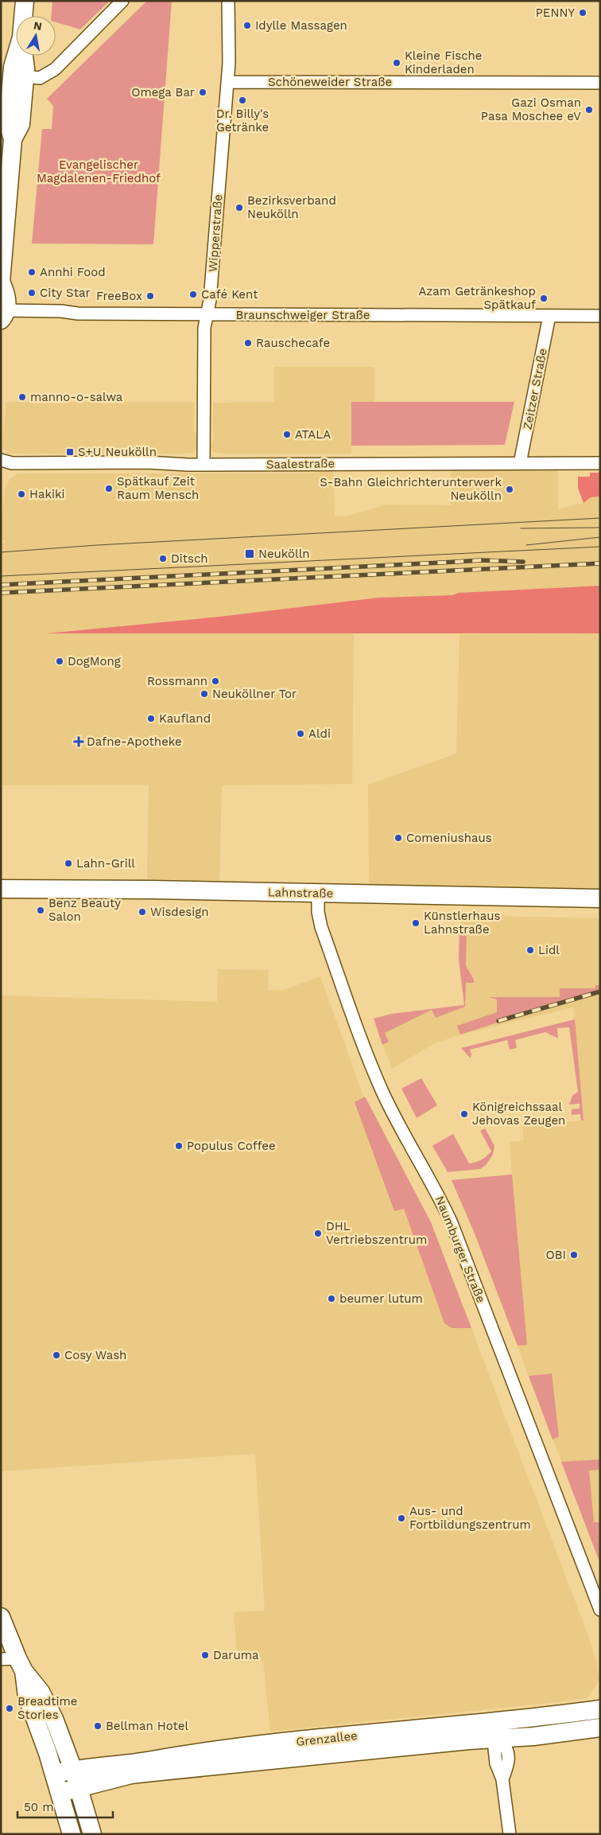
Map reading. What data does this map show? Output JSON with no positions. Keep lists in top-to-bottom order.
{
  "streets": {
    "main road": ["Lahnstraße", "Grenzallee"],
    "street": [
      "Schöneweider Straße",
      "Wipperstraße",
      "Braunschweiger Straße",
      "Zeitzer Straße",
      "Saalestraße",
      "Naumburger Straße"
    ]
  },
  "crossings": [
    ["Schöneweider Straße", "Wipperstraße"],
    ["Wipperstraße", "Braunschweiger Straße"],
    ["Wipperstraße", "Saalestraße"],
    ["Braunschweiger Straße", "Zeitzer Straße"],
    ["Zeitzer Straße", "Saalestraße"],
    ["Lahnstraße", "Naumburger Straße"]
  ],
  "parks": ["Evangelischer Magdalenen-Friedhof"],
  "places": {
    "other": [
      "PENNY",
      "Idylle Massagen",
      "Kleine Fische Kinderladen",
      "Omega Bar",
      "Dr. Billy's Getränke",
      "Gazi Osman Pasa Moschee eV",
      "Bezirksverband Neukölln",
      "Annhi Food",
      "City Star",
      "Café Kent",
      "FreeBox",
      "Azam Getränkeshop Spätkauf",
      "Rauschecafe",
      "manno-o-salwa",
      "ATALA",
      "Spätkauf Zeit Raum Mensch",
      "S-Bahn Gleichrichterunterwerk Neukölln",
      "Hakiki",
      "Ditsch",
      "DogMong",
      "Rossmann",
      "Neuköllner Tor",
      "Kaufland",
      "Aldi",
      "Comeniushaus",
      "Lahn-Grill",
      "Benz Beauty Salon",
      "Wisdesign",
      "Künstlerhaus Lahnstraße",
      "Lidl",
      "Königreichssaal Jehovas Zeugen",
      "Populus Coffee",
      "DHL Vertriebszentrum",
      "OBI",
      "beumer lutum",
      "Cosy Wash",
      "Aus- und Fortbildungszentrum",
      "Daruma",
      "Breadtime Stories",
      "Bellman Hotel"
    ],
    "transit": ["S+U Neukölln", "Neukölln"],
    "health": ["Dafne-Apotheke"]
  },
  "scale_bar": "50 m",
  "north": "top"
}
